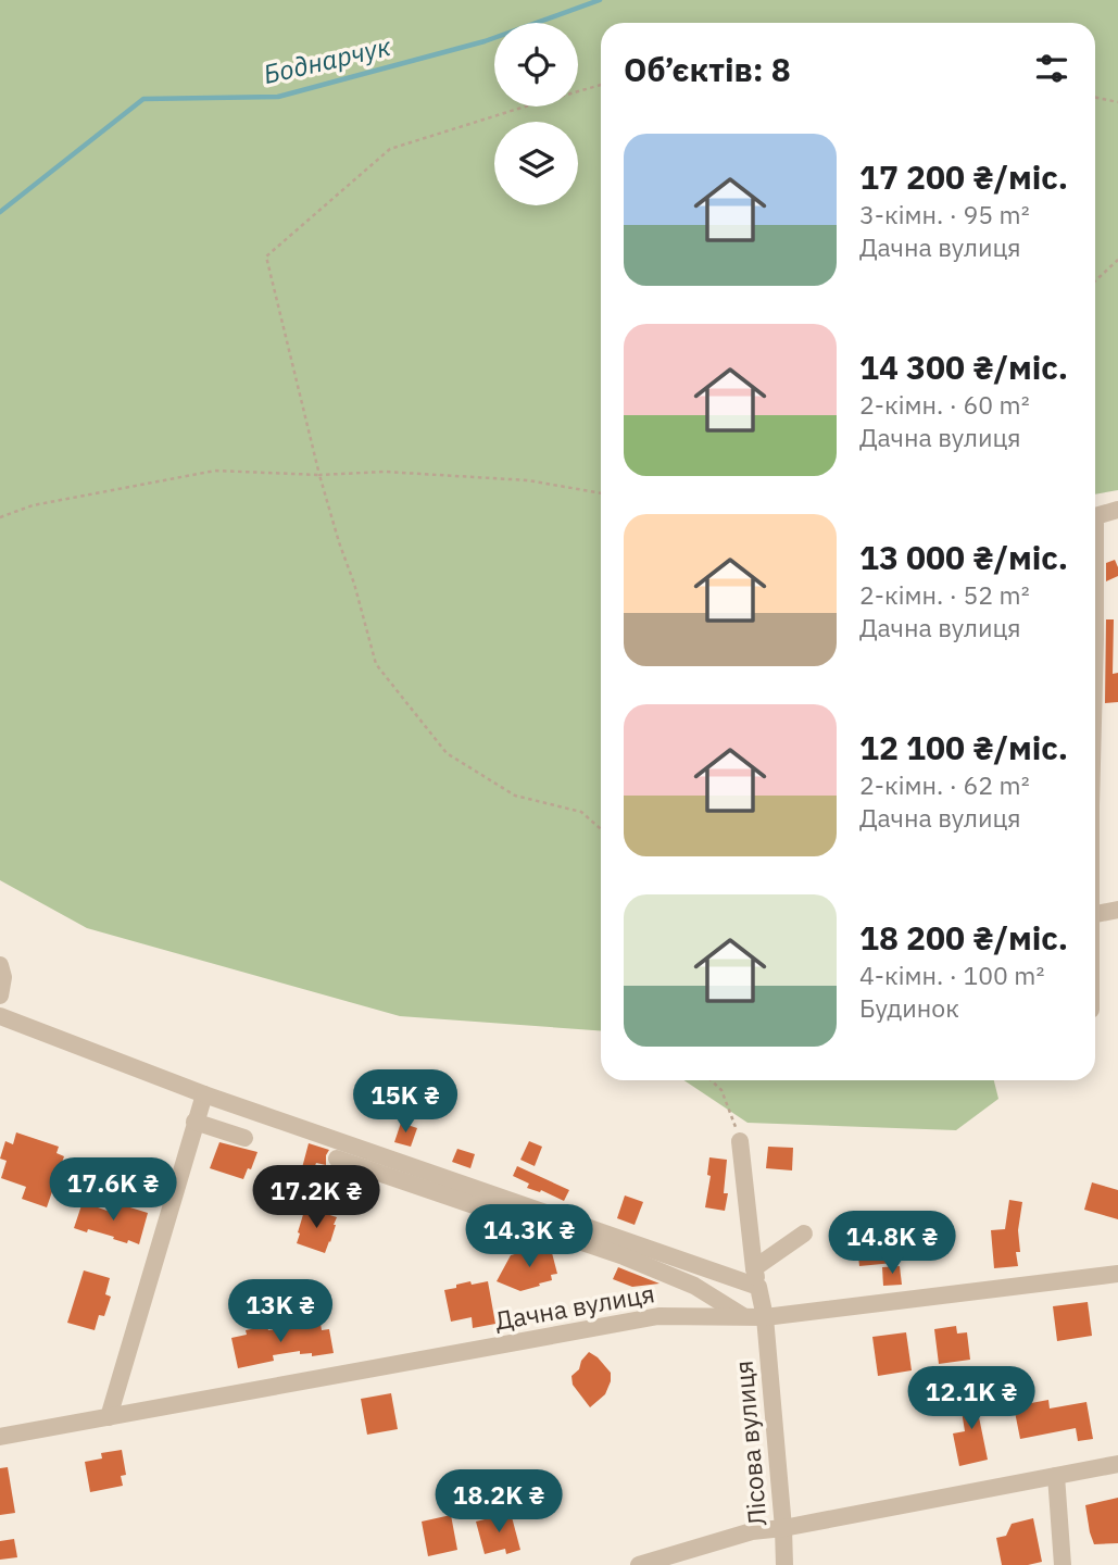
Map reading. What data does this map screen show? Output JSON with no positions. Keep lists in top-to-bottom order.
{
  "streets": {
    "street": ["Дачна вулиця", "Лісова вулиця"]
  },
  "crossings": [
    ["Дачна вулиця", "Лісова вулиця"]
  ],
  "water": ["Боднарчук"],
  "page": {
    "heading": "Об’єктів: 8",
    "list": [
      {
        "name": "17 200 ₴/міс.",
        "note": "3-кімн. · 95 m² · Дачна вулиця"
      },
      {
        "name": "14 300 ₴/міс.",
        "note": "2-кімн. · 60 m² · Дачна вулиця"
      },
      {
        "name": "13 000 ₴/міс.",
        "note": "2-кімн. · 52 m² · Дачна вулиця"
      },
      {
        "name": "12 100 ₴/міс.",
        "note": "2-кімн. · 62 m² · Дачна вулиця"
      },
      {
        "name": "18 200 ₴/міс.",
        "note": "4-кімн. · 100 m² · Будинок"
      }
    ],
    "price": [
      "15K ₴",
      "17.6K ₴",
      "17.2K ₴",
      "14.3K ₴",
      "14.8K ₴",
      "13K ₴",
      "12.1K ₴",
      "18.2K ₴"
    ]
  }
}
